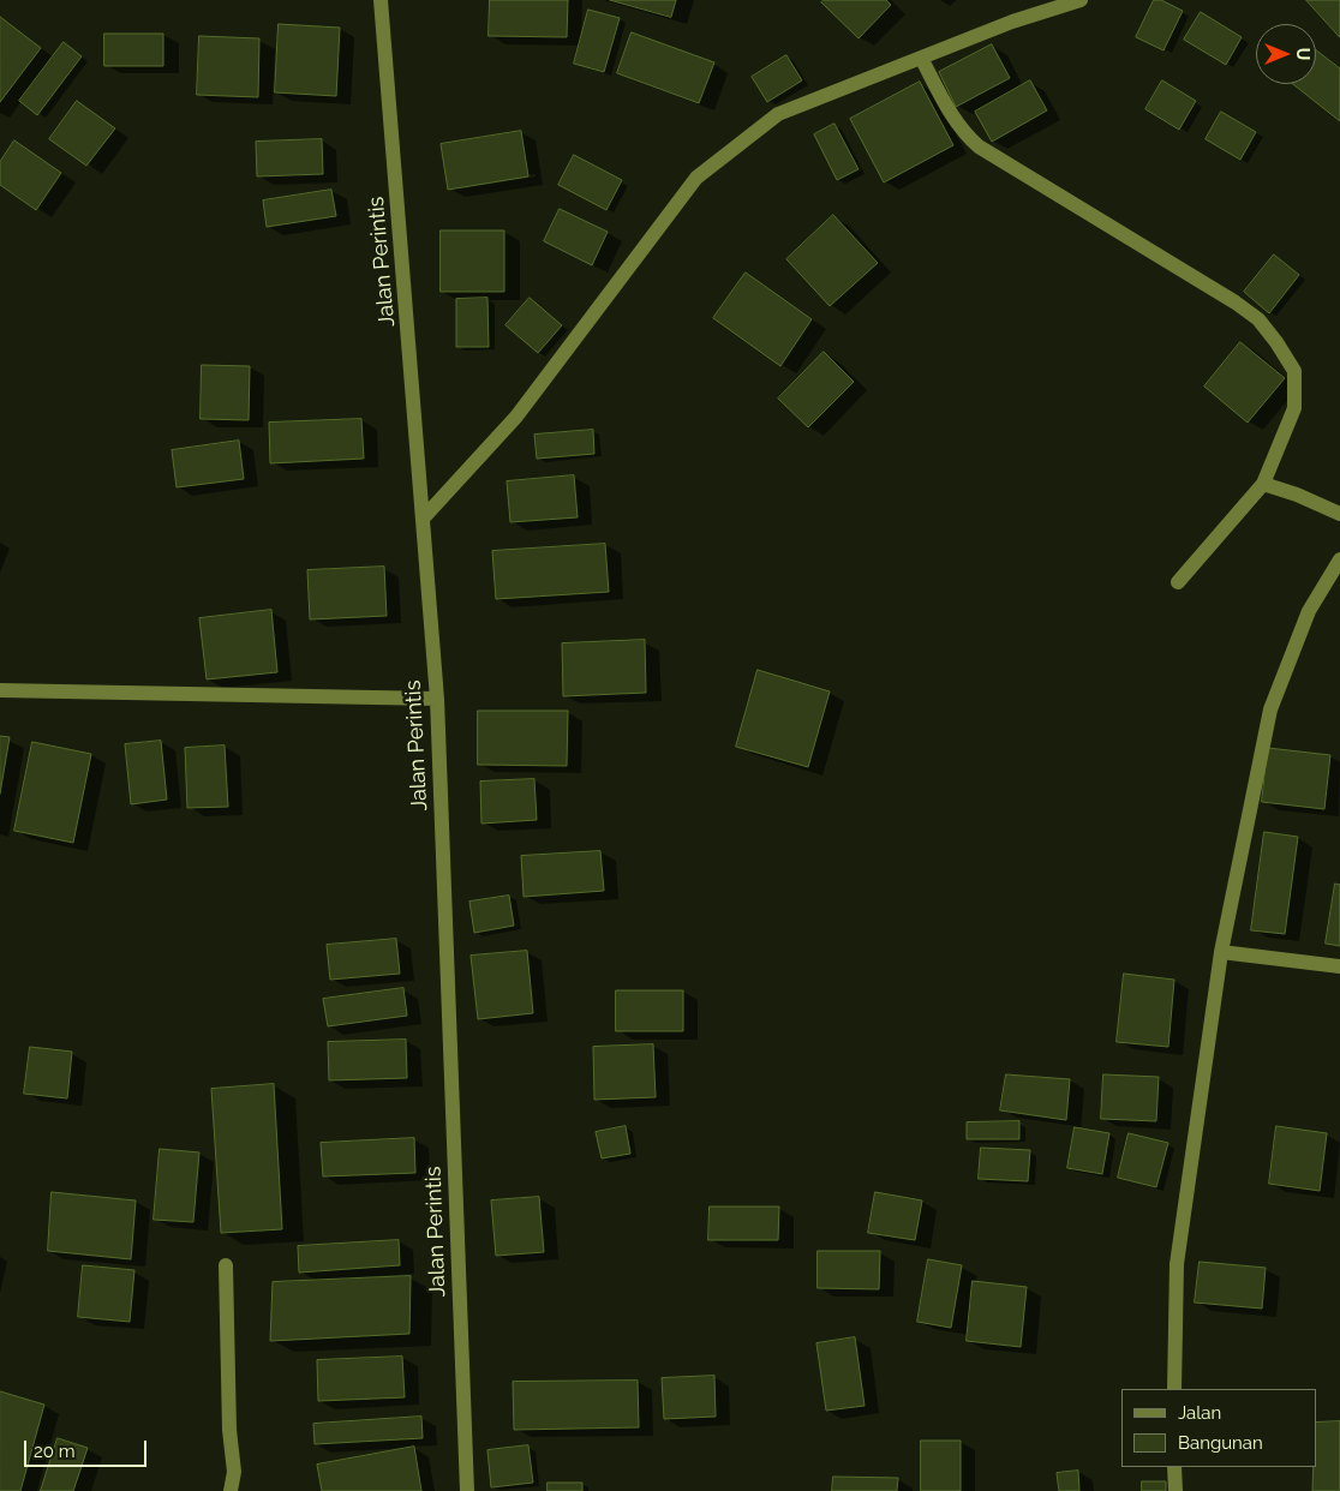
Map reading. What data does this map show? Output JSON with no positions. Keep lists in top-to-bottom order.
{
  "streets": {
    "street": ["Jalan Perintis"]
  },
  "legend": ["Jalan", "Bangunan"],
  "scale_bar": "20 m",
  "north": "right"
}
